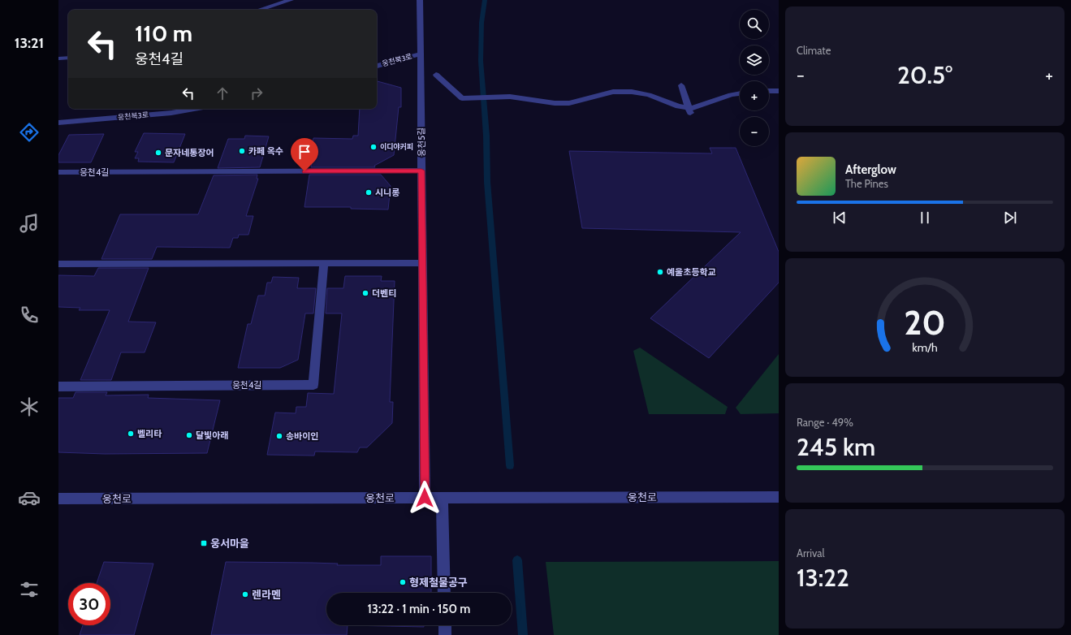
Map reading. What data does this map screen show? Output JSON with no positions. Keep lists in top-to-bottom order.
{
  "streets": {
    "street": [
      "웅천북3로",
      "웅천5길",
      "웅천4길",
      "웅천로"
    ]
  },
  "crossings": [
    ["웅천북3로", "웅천5길"],
    ["웅천5길", "웅천4길"],
    ["웅천5길", "웅천로"]
  ],
  "places": {
    "other": [
      "이디야커피",
      "카페 옥수",
      "문자네통장어",
      "시니롱",
      "예울초등학교",
      "더벤티",
      "벨리타",
      "달빛아래",
      "송바이인",
      "형제철물공구",
      "렌라멘"
    ],
    "transit": ["웅서마을"]
  },
  "page": {
    "tabs": "13:21",
    "tile": [
      "Climate",
      ["Range · 49%", "245 km"],
      ["Arrival", "13:22"]
    ],
    "map_buttons": ["+", "−"],
    "turn": ["110 m", "웅천4길"],
    "heat": ["−", "20.5°", "+"],
    "song": ["Afterglow", "The Pines"],
    "limit": "30",
    "trip": "13:22 · 1 min · 150 m",
    "gauge": ["20", "km/h"]
  }
}
